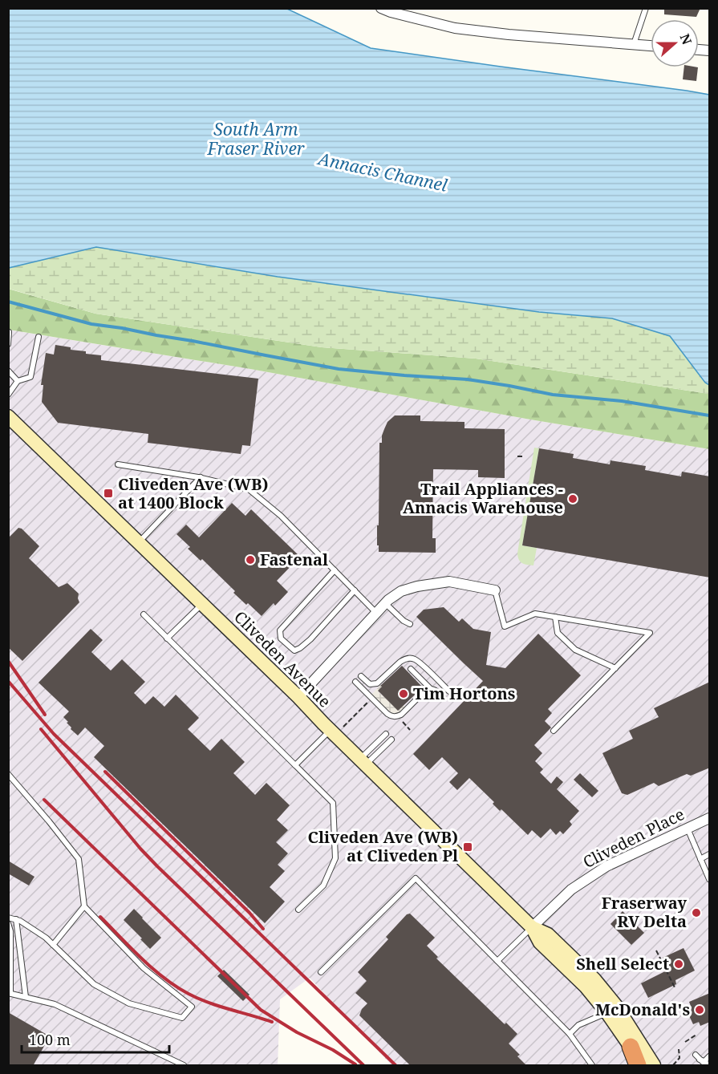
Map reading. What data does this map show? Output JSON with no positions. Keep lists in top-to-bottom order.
{
  "streets": {
    "street": ["Cliveden Avenue", "Cliveden Place"]
  },
  "crossings": [
    ["Cliveden Avenue", "Cliveden Place"]
  ],
  "water": ["South Arm Fraser River", "Annacis Channel"],
  "places": {
    "transit": ["Cliveden Ave (WB) at 1400 Block", "Cliveden Ave (WB) at Cliveden Pl"],
    "other": [
      "Trail Appliances - Annacis Warehouse",
      "Fastenal",
      "Tim Hortons",
      "Fraserway RV Delta",
      "Shell Select",
      "McDonald's"
    ]
  },
  "scale_bar": "100 m",
  "north": "right"
}
